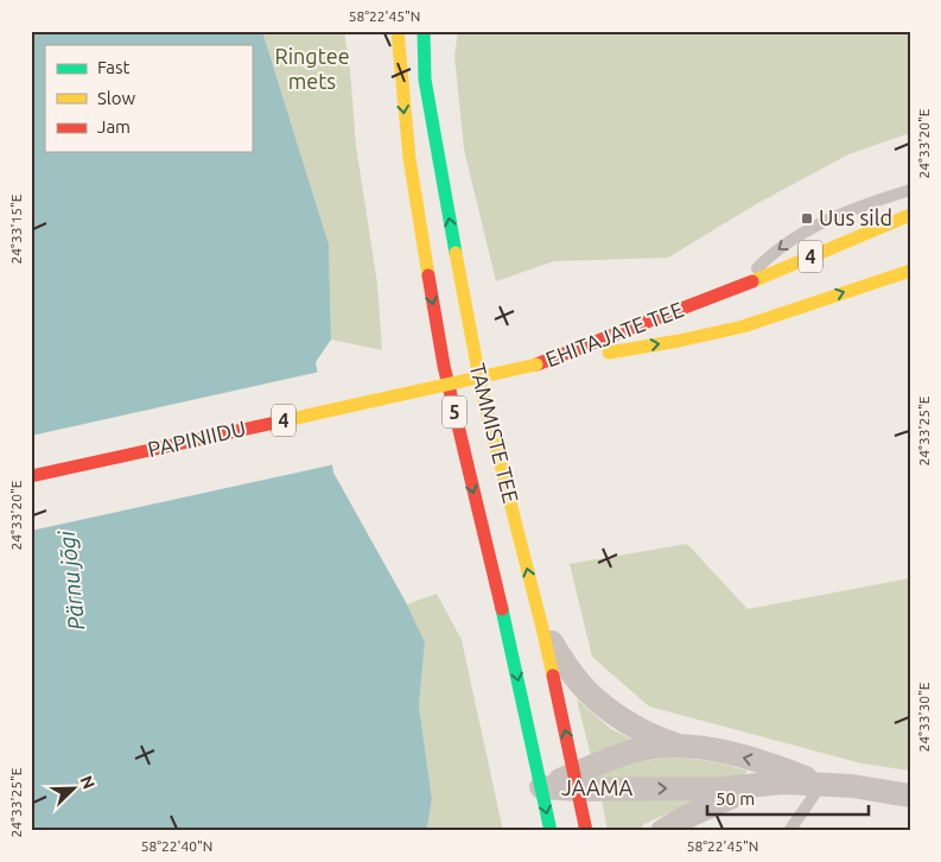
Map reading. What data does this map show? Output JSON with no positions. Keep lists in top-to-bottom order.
{
  "streets": {
    "main road": [
      "4",
      "EHITAJATE TEE",
      "5",
      "TAMMISTE TEE",
      "PAPINIIDU"
    ],
    "street": ["JAAMA"]
  },
  "crossings": [
    ["EHITAJATE TEE", "PAPINIIDU"],
    ["TAMMISTE TEE", "JAAMA"]
  ],
  "water": ["Pärnu jõgi"],
  "parks": ["Ringtee mets"],
  "places": {
    "transit": ["Uus sild"]
  },
  "legend": ["Fast", "Slow", "Jam"],
  "scale_bar": "50 m",
  "north": "top right",
  "coordinates": [
    "58°22'45\"N",
    "24°33'20\"E",
    "24°33'15\"E",
    "24°33'25\"E",
    "24°33'30\"E",
    "58°22'40\"N"
  ]
}
